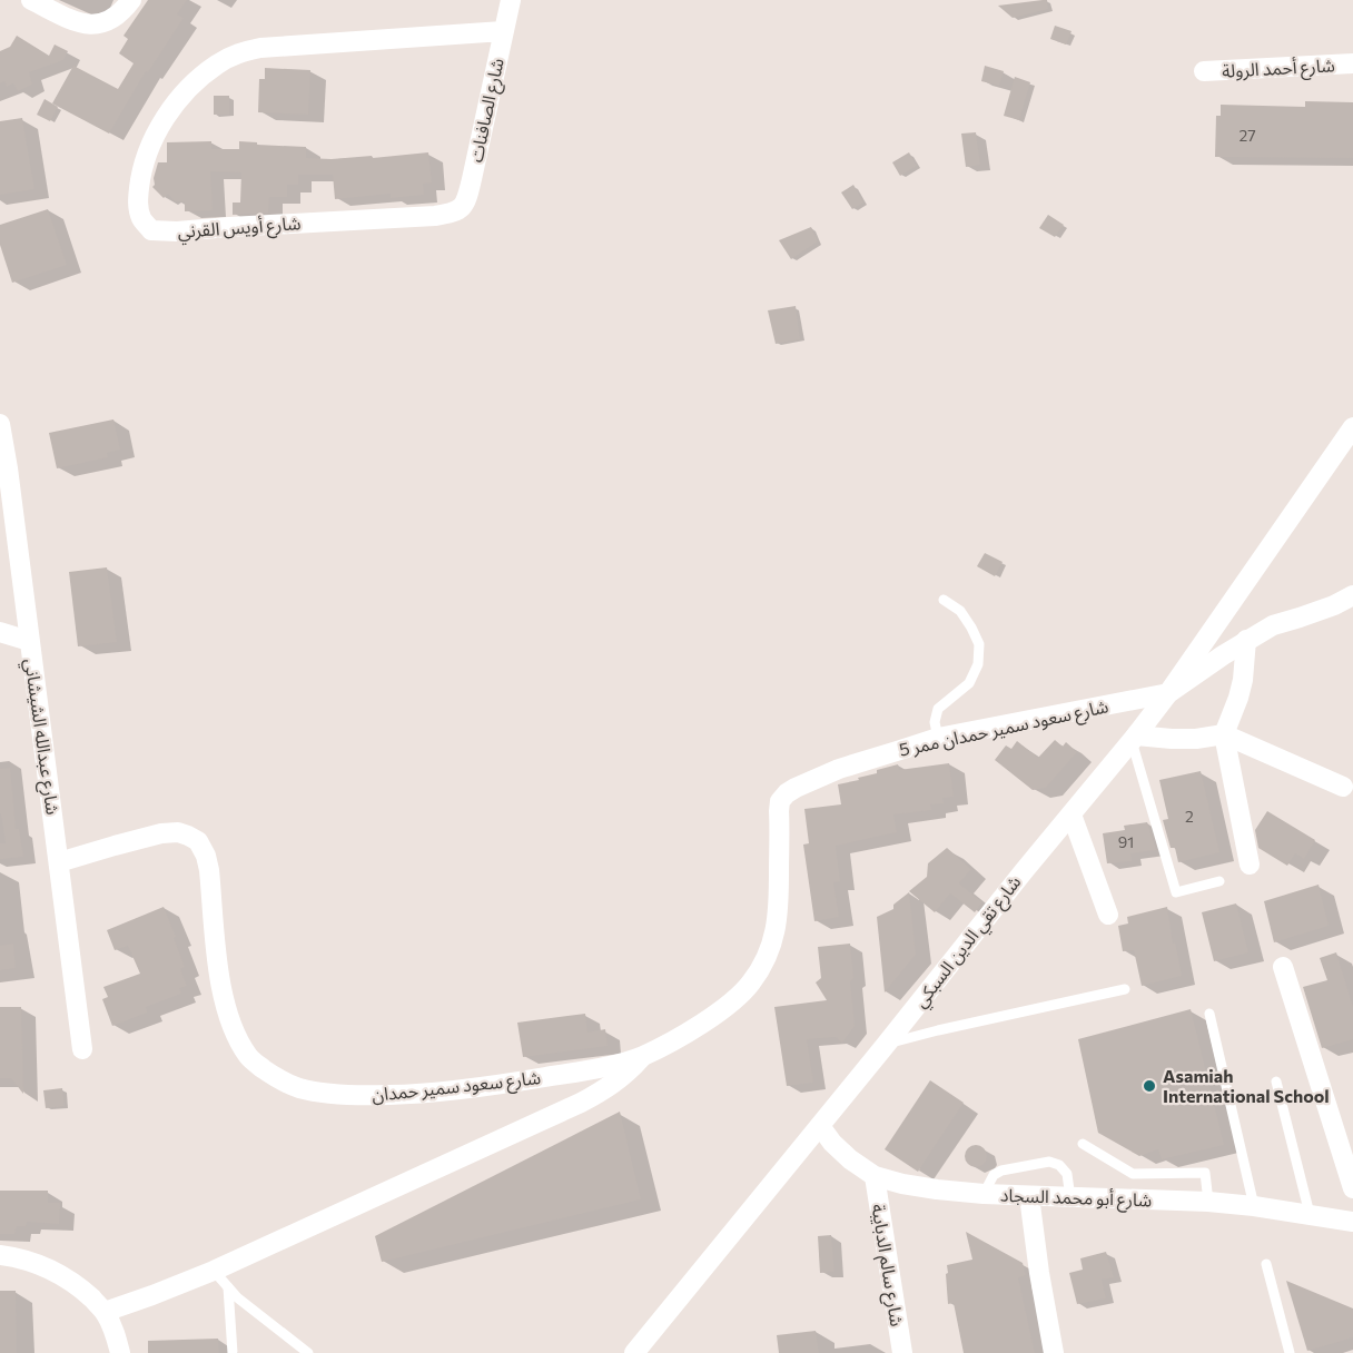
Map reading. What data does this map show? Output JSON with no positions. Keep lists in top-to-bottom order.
{
  "streets": {
    "street": [
      "شارع أحمد الرولة",
      "شارع الصافنات",
      "شارع أويس القرني",
      "شارع سعود سمير حمدان ممر 5",
      "شارع عبدالله الشيشاني",
      "شارع تقي الدين السبكي",
      "شارع سعود سمير حمدان",
      "شارع أبو محمد السجاد",
      "شارع سالم الدبايبة"
    ]
  },
  "crossings": [
    ["شارع الصافنات", "شارع أويس القرني"],
    ["شارع سعود سمير حمدان ممر 5", "شارع تقي الدين السبكي"],
    ["شارع سعود سمير حمدان ممر 5", "شارع سعود سمير حمدان"],
    ["شارع عبدالله الشيشاني", "شارع سعود سمير حمدان"],
    ["شارع تقي الدين السبكي", "شارع أبو محمد السجاد"],
    ["شارع أبو محمد السجاد", "شارع سالم الدبايبة"]
  ],
  "places": ["Asamiah International School"],
  "house_numbers": ["27", "2", "91"]
}
